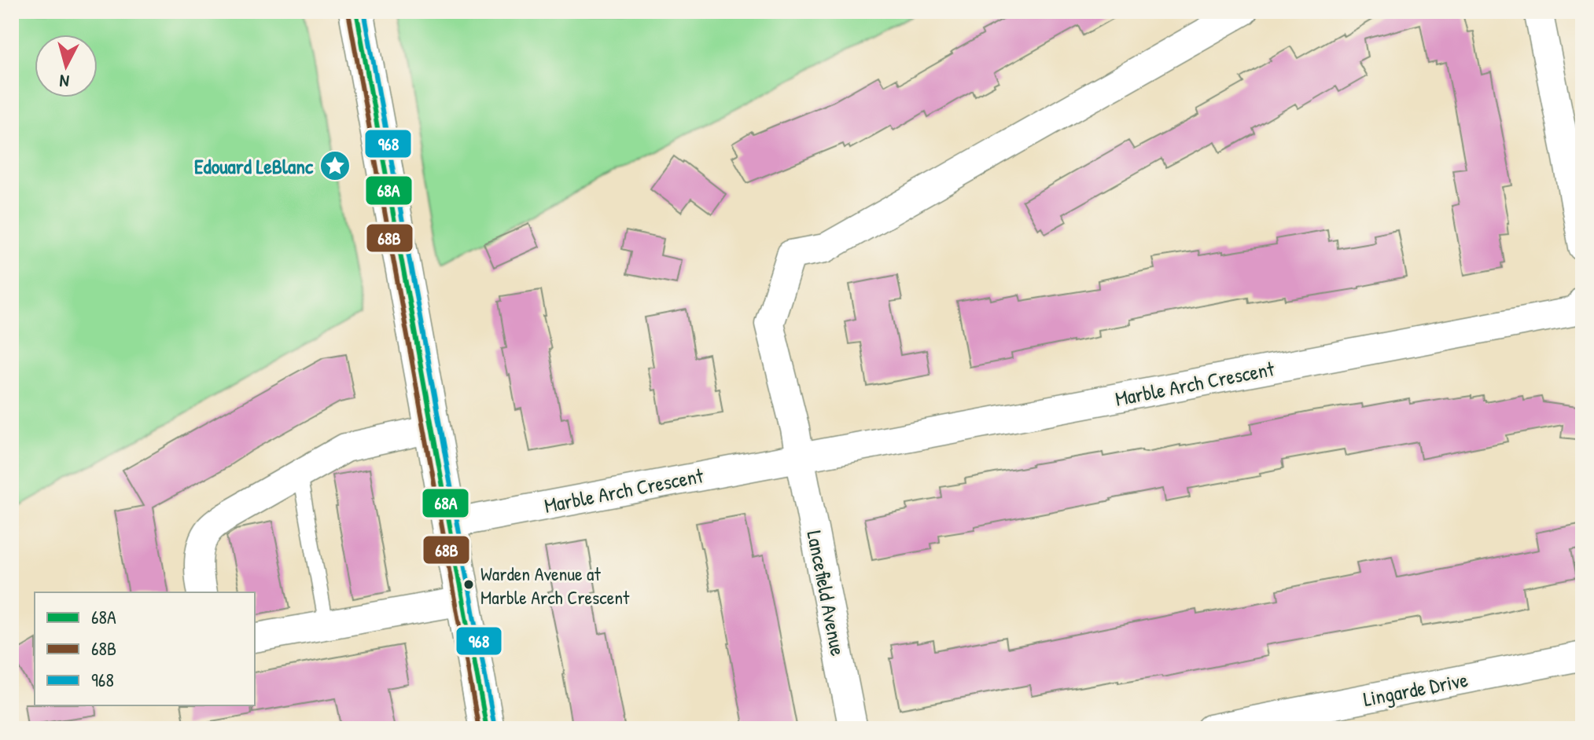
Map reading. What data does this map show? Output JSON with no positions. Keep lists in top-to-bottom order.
{
  "streets": {
    "street": ["Marble Arch Crescent", "Lancefield Avenue", "Lingarde Drive"]
  },
  "crossings": [
    ["Marble Arch Crescent", "Lancefield Avenue"]
  ],
  "places": {
    "place": ["Edouard LeBlanc"],
    "other": ["Warden Avenue at Marble Arch Crescent"]
  },
  "lines": ["transit line 68A", "transit line 968", "transit line 68B"],
  "legend": ["68A", "68B", "968"],
  "north": "bottom"
}
